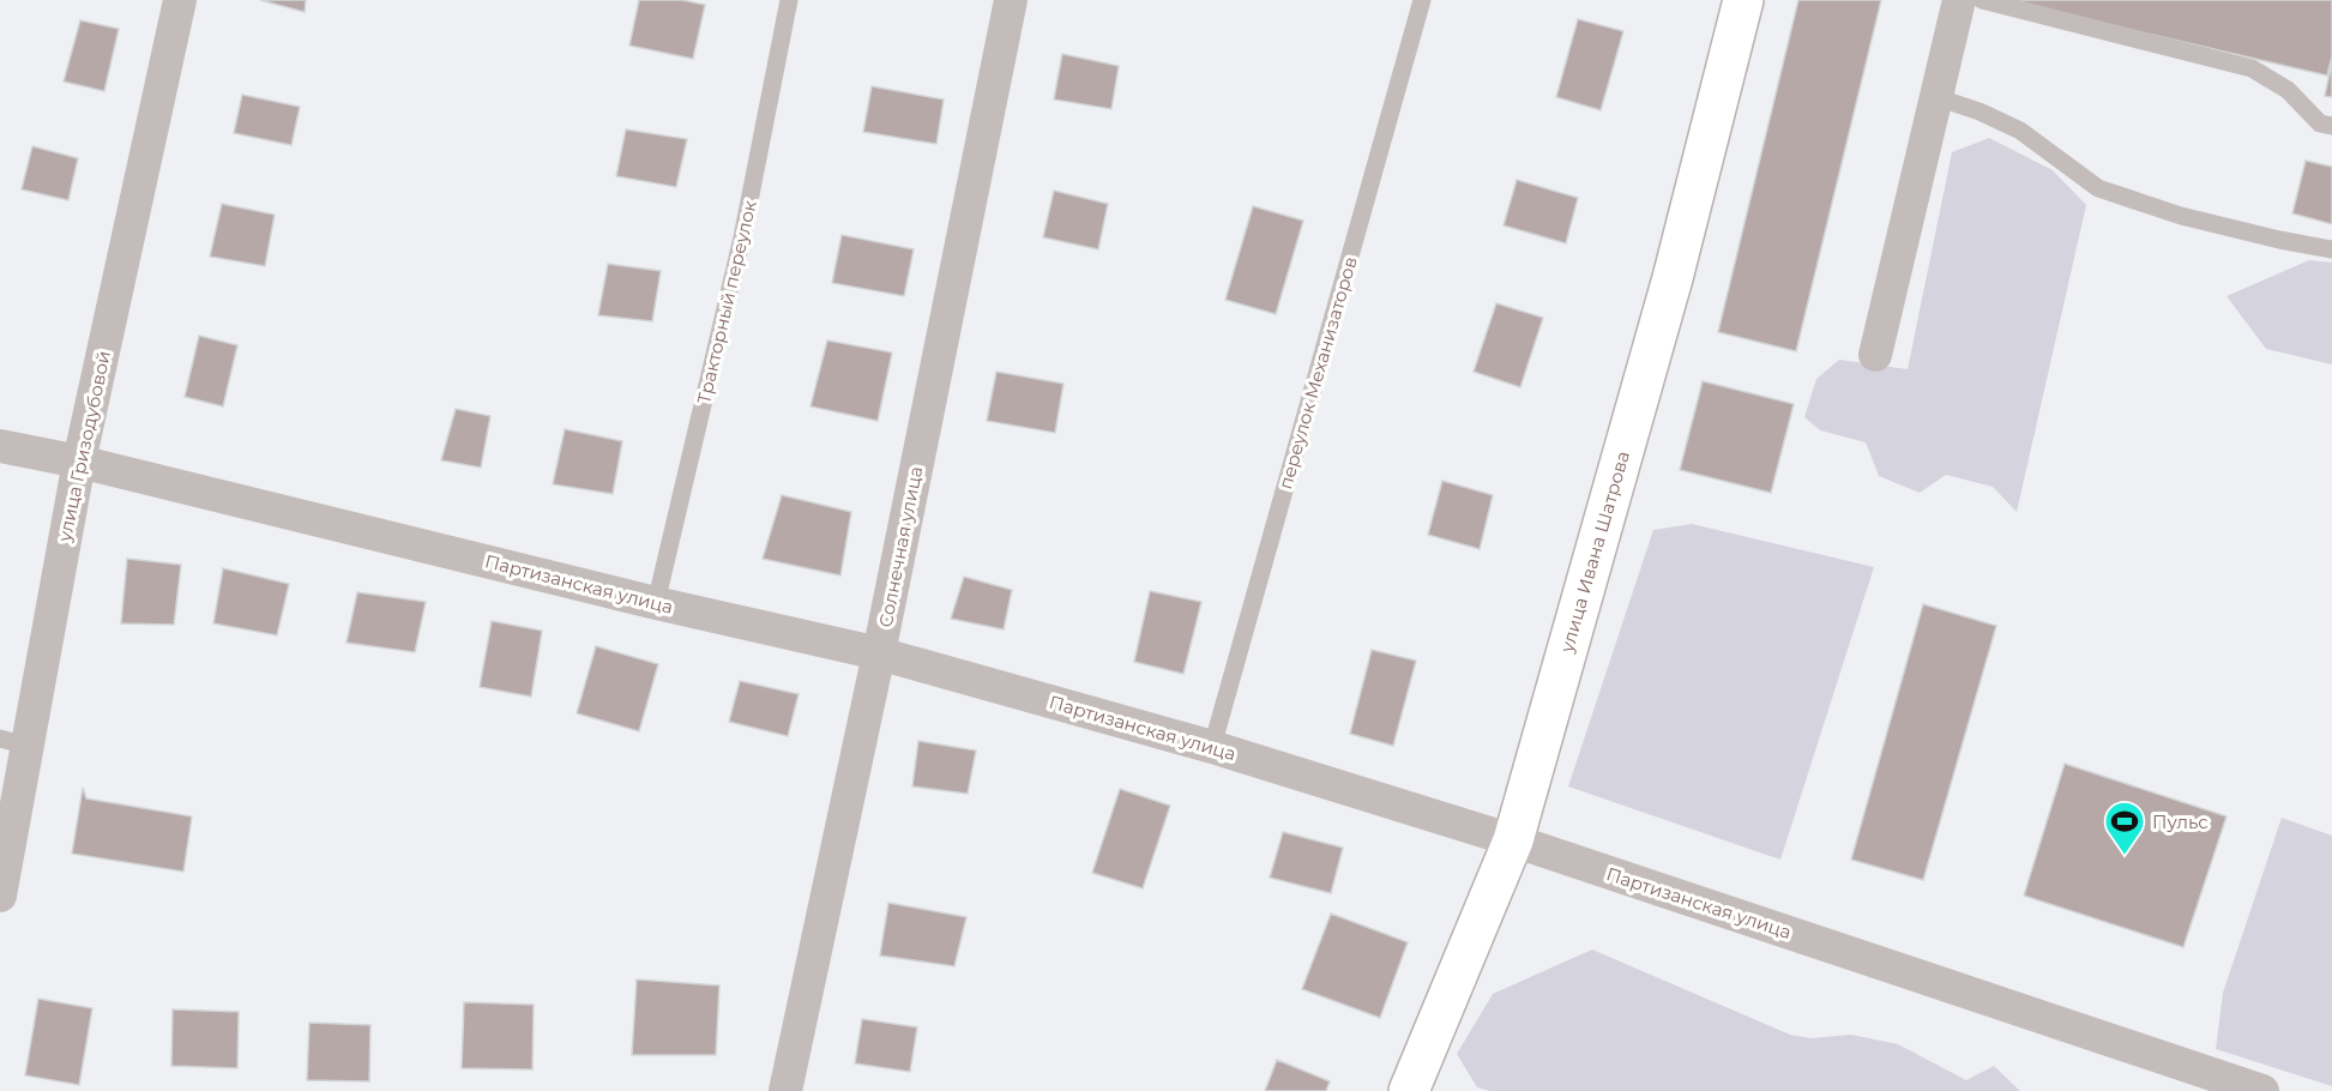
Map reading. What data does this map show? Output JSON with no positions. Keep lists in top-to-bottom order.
{
  "streets": {
    "main road": ["улица Ивана Шатрова"],
    "street": ["улица Гризодубовой", "Солнечная улица", "Партизанская улица"],
    "lane": ["Тракторный переулок", "переулок Механизаторов"]
  },
  "crossings": [
    ["Тракторный переулок", "Партизанская улица"],
    ["переулок Механизаторов", "Партизанская улица"],
    ["улица Гризодубовой", "Партизанская улица"],
    ["Солнечная улица", "Партизанская улица"],
    ["улица Ивана Шатрова", "Партизанская улица"]
  ],
  "places": {
    "sports": ["Пульс"]
  }
}
